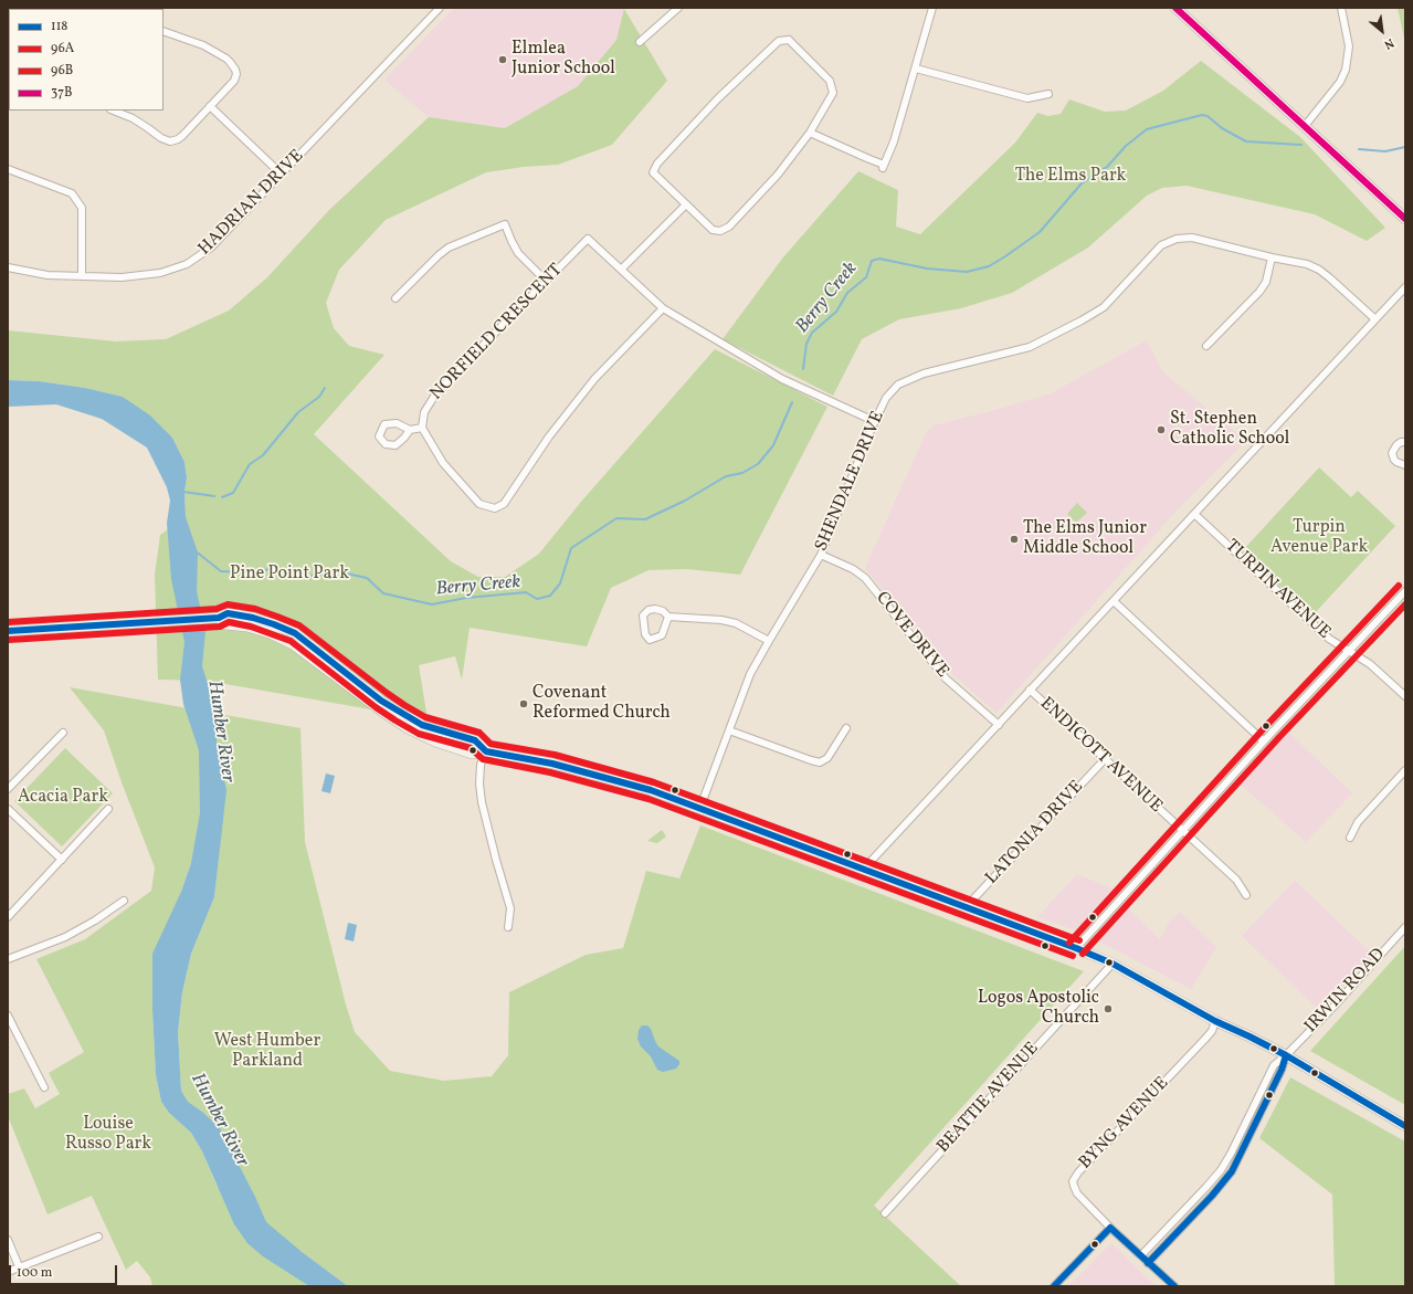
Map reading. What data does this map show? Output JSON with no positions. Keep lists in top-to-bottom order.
{
  "streets": {
    "street": [
      "HADRIAN DRIVE",
      "NORFIELD CRESCENT",
      "SHENDALE DRIVE",
      "TURPIN AVENUE",
      "COVE DRIVE",
      "ENDICOTT AVENUE",
      "LATONIA DRIVE",
      "IRWIN ROAD",
      "BEATTIE AVENUE",
      "BYNG AVENUE"
    ]
  },
  "crossings": [
    ["NORFIELD CRESCENT", "SHENDALE DRIVE"],
    ["SHENDALE DRIVE", "COVE DRIVE"],
    ["ENDICOTT AVENUE", "LATONIA DRIVE"]
  ],
  "water": ["Berry Creek", "Humber River"],
  "parks": [
    "The Elms Park",
    "Turpin Avenue Park",
    "Pine Point Park",
    "Acacia Park",
    "West Humber Parkland",
    "Louise Russo Park"
  ],
  "places": [
    "Elmlea Junior School",
    "St. Stephen Catholic School",
    "The Elms Junior Middle School",
    "Covenant Reformed Church",
    "Logos Apostolic Church"
  ],
  "lines": [
    "transit line 37B",
    "transit line 96B",
    "transit line 96A",
    "transit line 118"
  ],
  "legend": [
    "118",
    "96A",
    "96B",
    "37B"
  ],
  "scale_bar": "100 m",
  "north": "bottom right"
}
